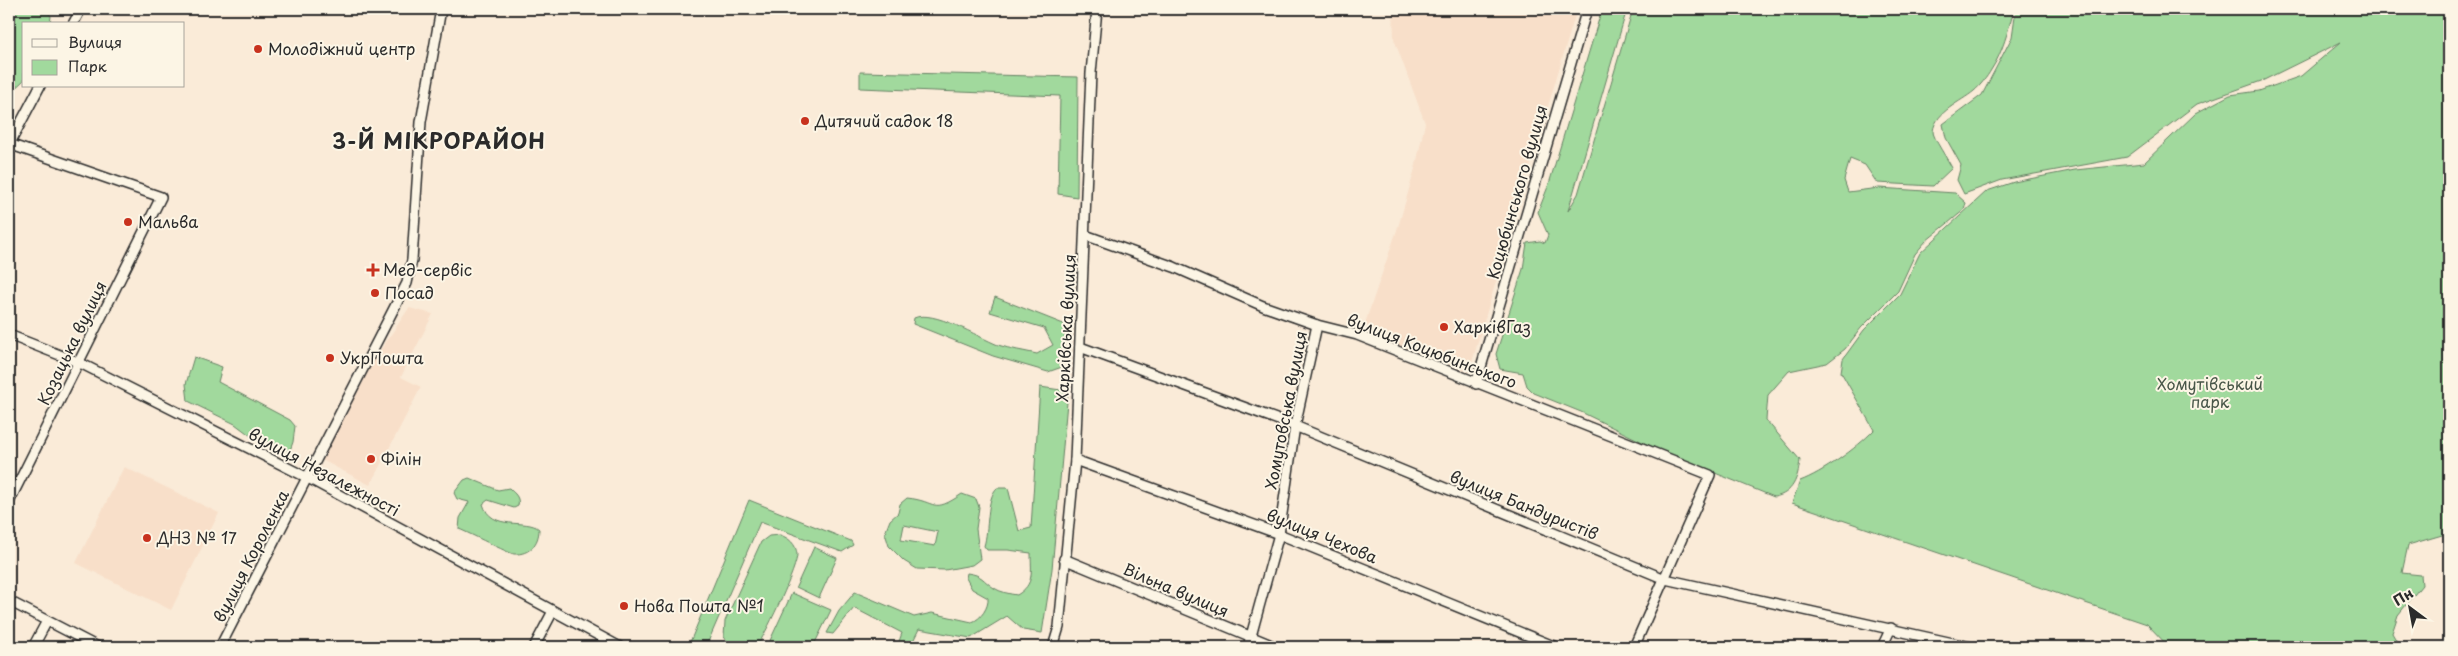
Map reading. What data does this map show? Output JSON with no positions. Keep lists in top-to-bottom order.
{
  "streets": {
    "street": [
      "Коцюбинського вулиця",
      "Харківська вулиця",
      "Козацька вулиця",
      "вулиця Коцюбинського",
      "Хомутовська вулиця",
      "вулиця Незалежності",
      "вулиця Бандуристів",
      "вулиця Чехова",
      "вулиця Короленка",
      "Вільна вулиця"
    ]
  },
  "crossings": [
    ["Коцюбинського вулиця", "вулиця Коцюбинського"],
    ["Харківська вулиця", "вулиця Коцюбинського"],
    ["Харківська вулиця", "вулиця Бандуристів"],
    ["Харківська вулиця", "вулиця Чехова"],
    ["Харківська вулиця", "Вільна вулиця"],
    ["Козацька вулиця", "вулиця Незалежності"],
    ["вулиця Коцюбинського", "Хомутовська вулиця"],
    ["вулиця Коцюбинського", "вулиця Бандуристів"],
    ["Хомутовська вулиця", "вулиця Бандуристів"],
    ["Хомутовська вулиця", "вулиця Чехова"],
    ["Хомутовська вулиця", "Вільна вулиця"],
    ["вулиця Незалежності", "вулиця Короленка"]
  ],
  "districts": ["3-Й МІКРОРАЙОН"],
  "parks": ["Хомутівський парк"],
  "places": {
    "other": [
      "Молодіжний центр",
      "Дитячий садок 18",
      "Мальва",
      "Посад",
      "ХарківГаз",
      "УкрПошта",
      "Філін",
      "ДНЗ № 17",
      "Нова Пошта №1"
    ],
    "health": ["Мед-сервіс"]
  },
  "legend": ["Вулиця", "Парк"],
  "north": "top left"
}
